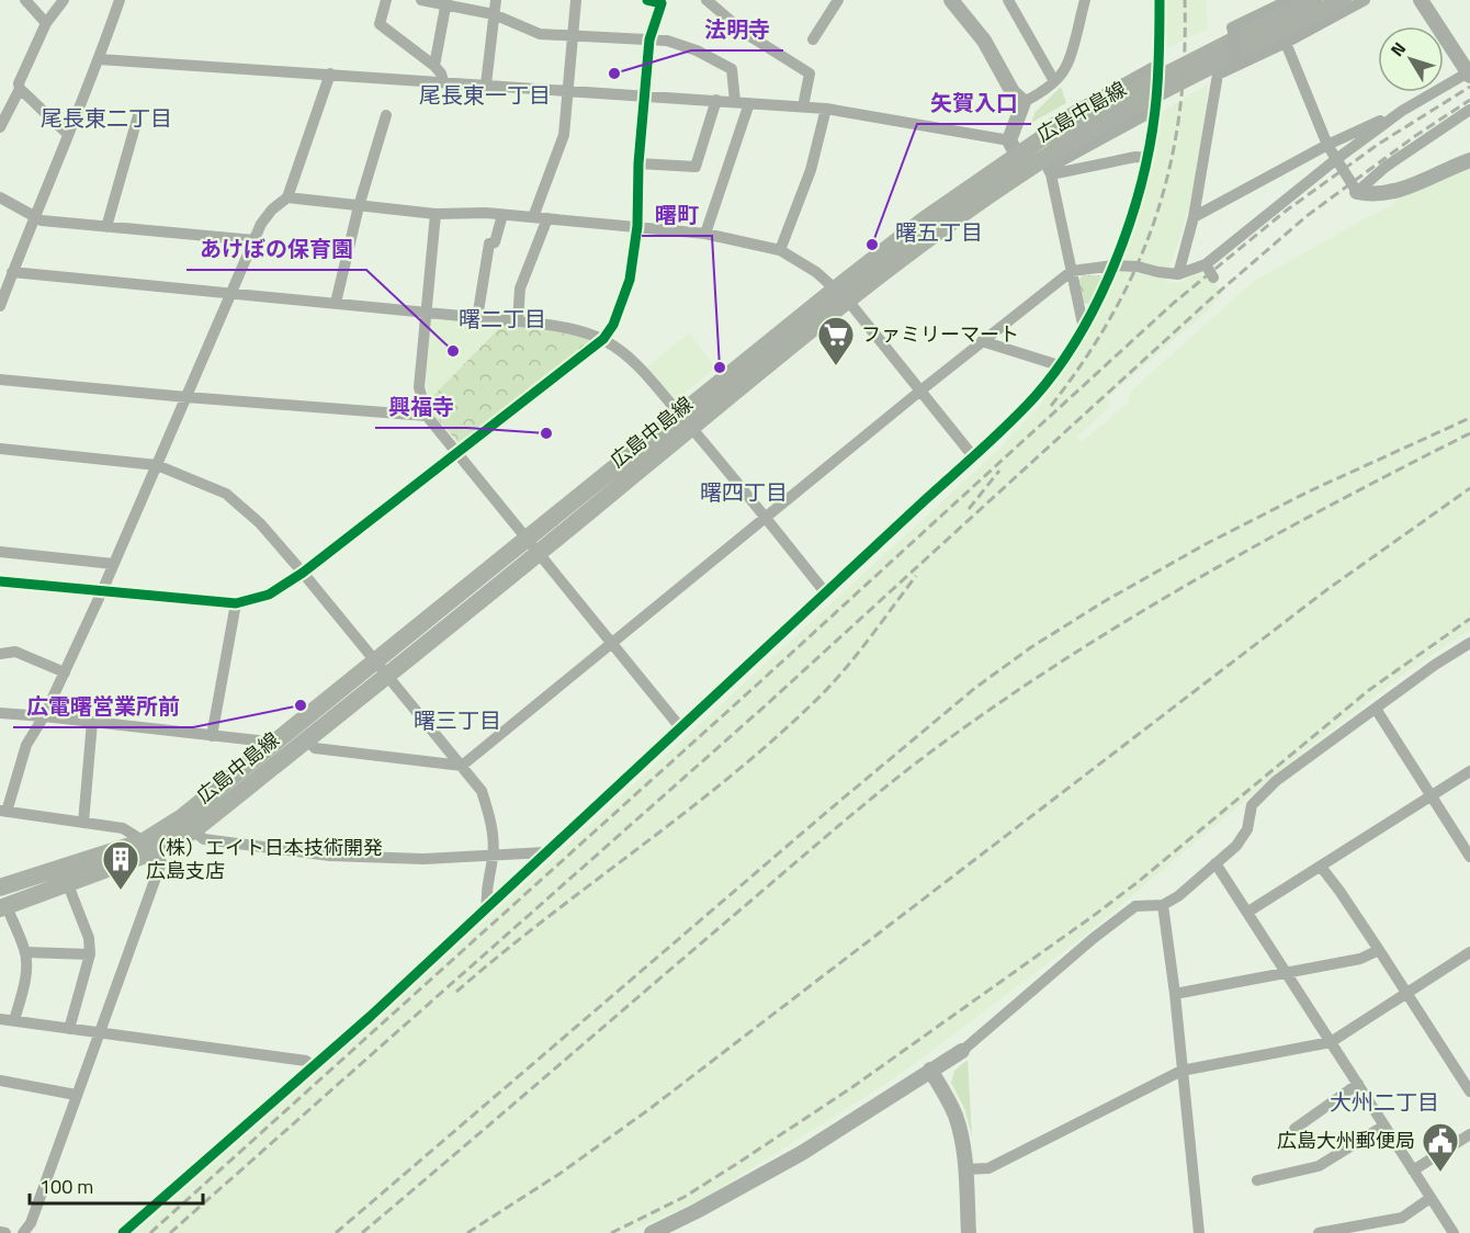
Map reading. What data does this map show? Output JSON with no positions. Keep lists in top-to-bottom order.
{
  "streets": {
    "main road": ["広島中島線"]
  },
  "districts": [
    "尾長東一丁目",
    "尾長東二丁目",
    "曙五丁目",
    "曙二丁目",
    "曙四丁目",
    "曙三丁目",
    "大州二丁目"
  ],
  "places": {
    "other": [
      "法明寺",
      "矢賀入口",
      "あけぼの保育園",
      "曙町",
      "興福寺",
      "広電曙営業所前"
    ],
    "supermarket": ["ファミリーマート"],
    "building": ["（株）エイト日本技術開発 広島支店"],
    "public building": ["広島大州郵便局"]
  },
  "scale_bar": "100 m",
  "north": "top left"
}
